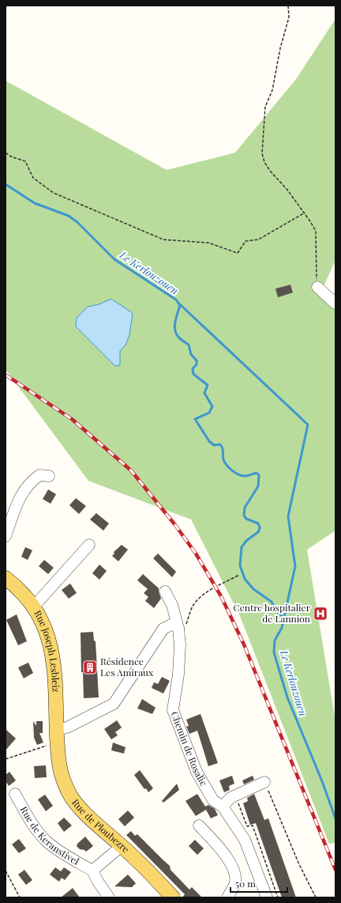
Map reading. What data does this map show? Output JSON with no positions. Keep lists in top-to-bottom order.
{
  "streets": {
    "main road": ["Rue Joseph Lesbleiz", "Rue de Ploubezre"],
    "street": ["Chemin de Rosalic", "Rue de Keranstivel"]
  },
  "crossings": [
    ["Rue Joseph Lesbleiz", "Rue de Ploubezre"]
  ],
  "water": ["Le Kerlouzouen"],
  "places": {
    "hospital": ["Centre hospitalier de Lannion"],
    "building": ["Résidence Les Amiraux"]
  },
  "scale_bar": "50 m"
}
